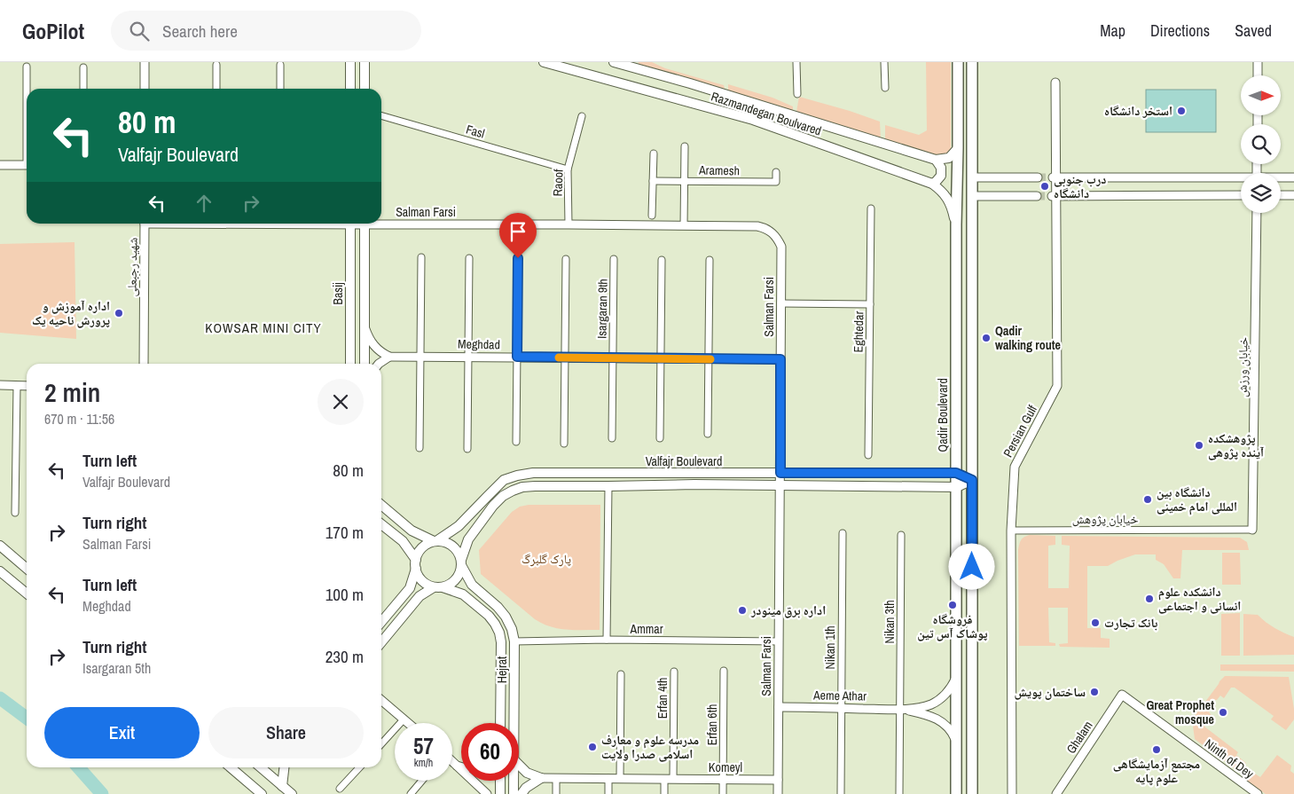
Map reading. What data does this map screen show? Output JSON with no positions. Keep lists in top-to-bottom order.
{
  "streets": {
    "main road": [
      "Razmandegan Boulvared",
      "Basij",
      "Qadir Boulevard",
      "Valfajr Boulevard",
      "Hejrat"
    ],
    "street": [
      "Fasl",
      "Aramesh",
      "Raoof",
      "Salman Farsi",
      "شهید رجبعلی",
      "Isargaran 9th",
      "Eghtedar",
      "Meghdad",
      "خیابان ورزش",
      "Persian Gulf",
      "خیابان پژوهش",
      "Nikan 3th",
      "Ammar",
      "Nikan 1th",
      "Aeme Athar",
      "Erfan 4th",
      "Erfan 6th",
      "Ghalam",
      "Ninth of Dey",
      "Komeyl"
    ]
  },
  "crossings": [
    ["Razmandegan Boulvared", "Qadir Boulevard"],
    ["Fasl", "Raoof"],
    ["Raoof", "Salman Farsi"],
    ["Salman Farsi", "Meghdad"],
    ["Salman Farsi", "Valfajr Boulevard"],
    ["Salman Farsi", "Ammar"],
    ["Salman Farsi", "Aeme Athar"],
    ["Salman Farsi", "Komeyl"],
    ["Isargaran 9th", "Meghdad"],
    ["خیابان ورزش", "خیابان پژوهش"],
    ["Qadir Boulevard", "Valfajr Boulevard"],
    ["Qadir Boulevard", "Aeme Athar"],
    ["Persian Gulf", "خیابان پژوهش"],
    ["Valfajr Boulevard", "Hejrat"],
    ["Nikan 3th", "Aeme Athar"],
    ["Ammar", "Hejrat"],
    ["Nikan 1th", "Aeme Athar"],
    ["Erfan 4th", "Komeyl"],
    ["Erfan 6th", "Komeyl"],
    ["Ghalam", "Ninth of Dey"]
  ],
  "districts": ["KOWSAR MINI CITY"],
  "parks": ["پارک گلبرگ"],
  "places": [
    "استخر دانشگاه",
    "درب جنوبی دانشگاه",
    "اداره آموزش و پرورش ناحیه یک",
    "Qadir walking route",
    "پژوهشکده آینده پژوهی",
    "دانشگاه بین المللی امام خمینی",
    "دانشکده علوم انسانی و اجتماعی",
    "فروشگاه پوشاک آس تین",
    "اداره برق مینودر",
    "بانک تجارت",
    "ساختمان پویش",
    "Great Prophet mosque",
    "مدرسه علوم و معارف اسلامی صدرا ولایت",
    "مجتمع آزمایشگاهی علوم پایه"
  ],
  "north": "right",
  "page": {
    "header": "GoPilot",
    "search": "Search here",
    "nav": ["Map", "Directions", "Saved"],
    "turn": ["80 m", "Valfajr Boulevard"],
    "heading": ["2 min", "670 m · 11:56"],
    "list": [
      {
        "name": "Turn left",
        "note": "Valfajr Boulevard",
        "value": "80 m"
      },
      {
        "name": "Turn right",
        "note": "Salman Farsi",
        "value": "170 m"
      },
      {
        "name": "Turn left",
        "note": "Meghdad",
        "value": "100 m"
      },
      {
        "name": "Turn right",
        "note": "Isargaran 5th",
        "value": "230 m"
      }
    ],
    "buttons": ["Exit", "Share"],
    "speed": "57 km/h",
    "limit": "60"
  }
}
